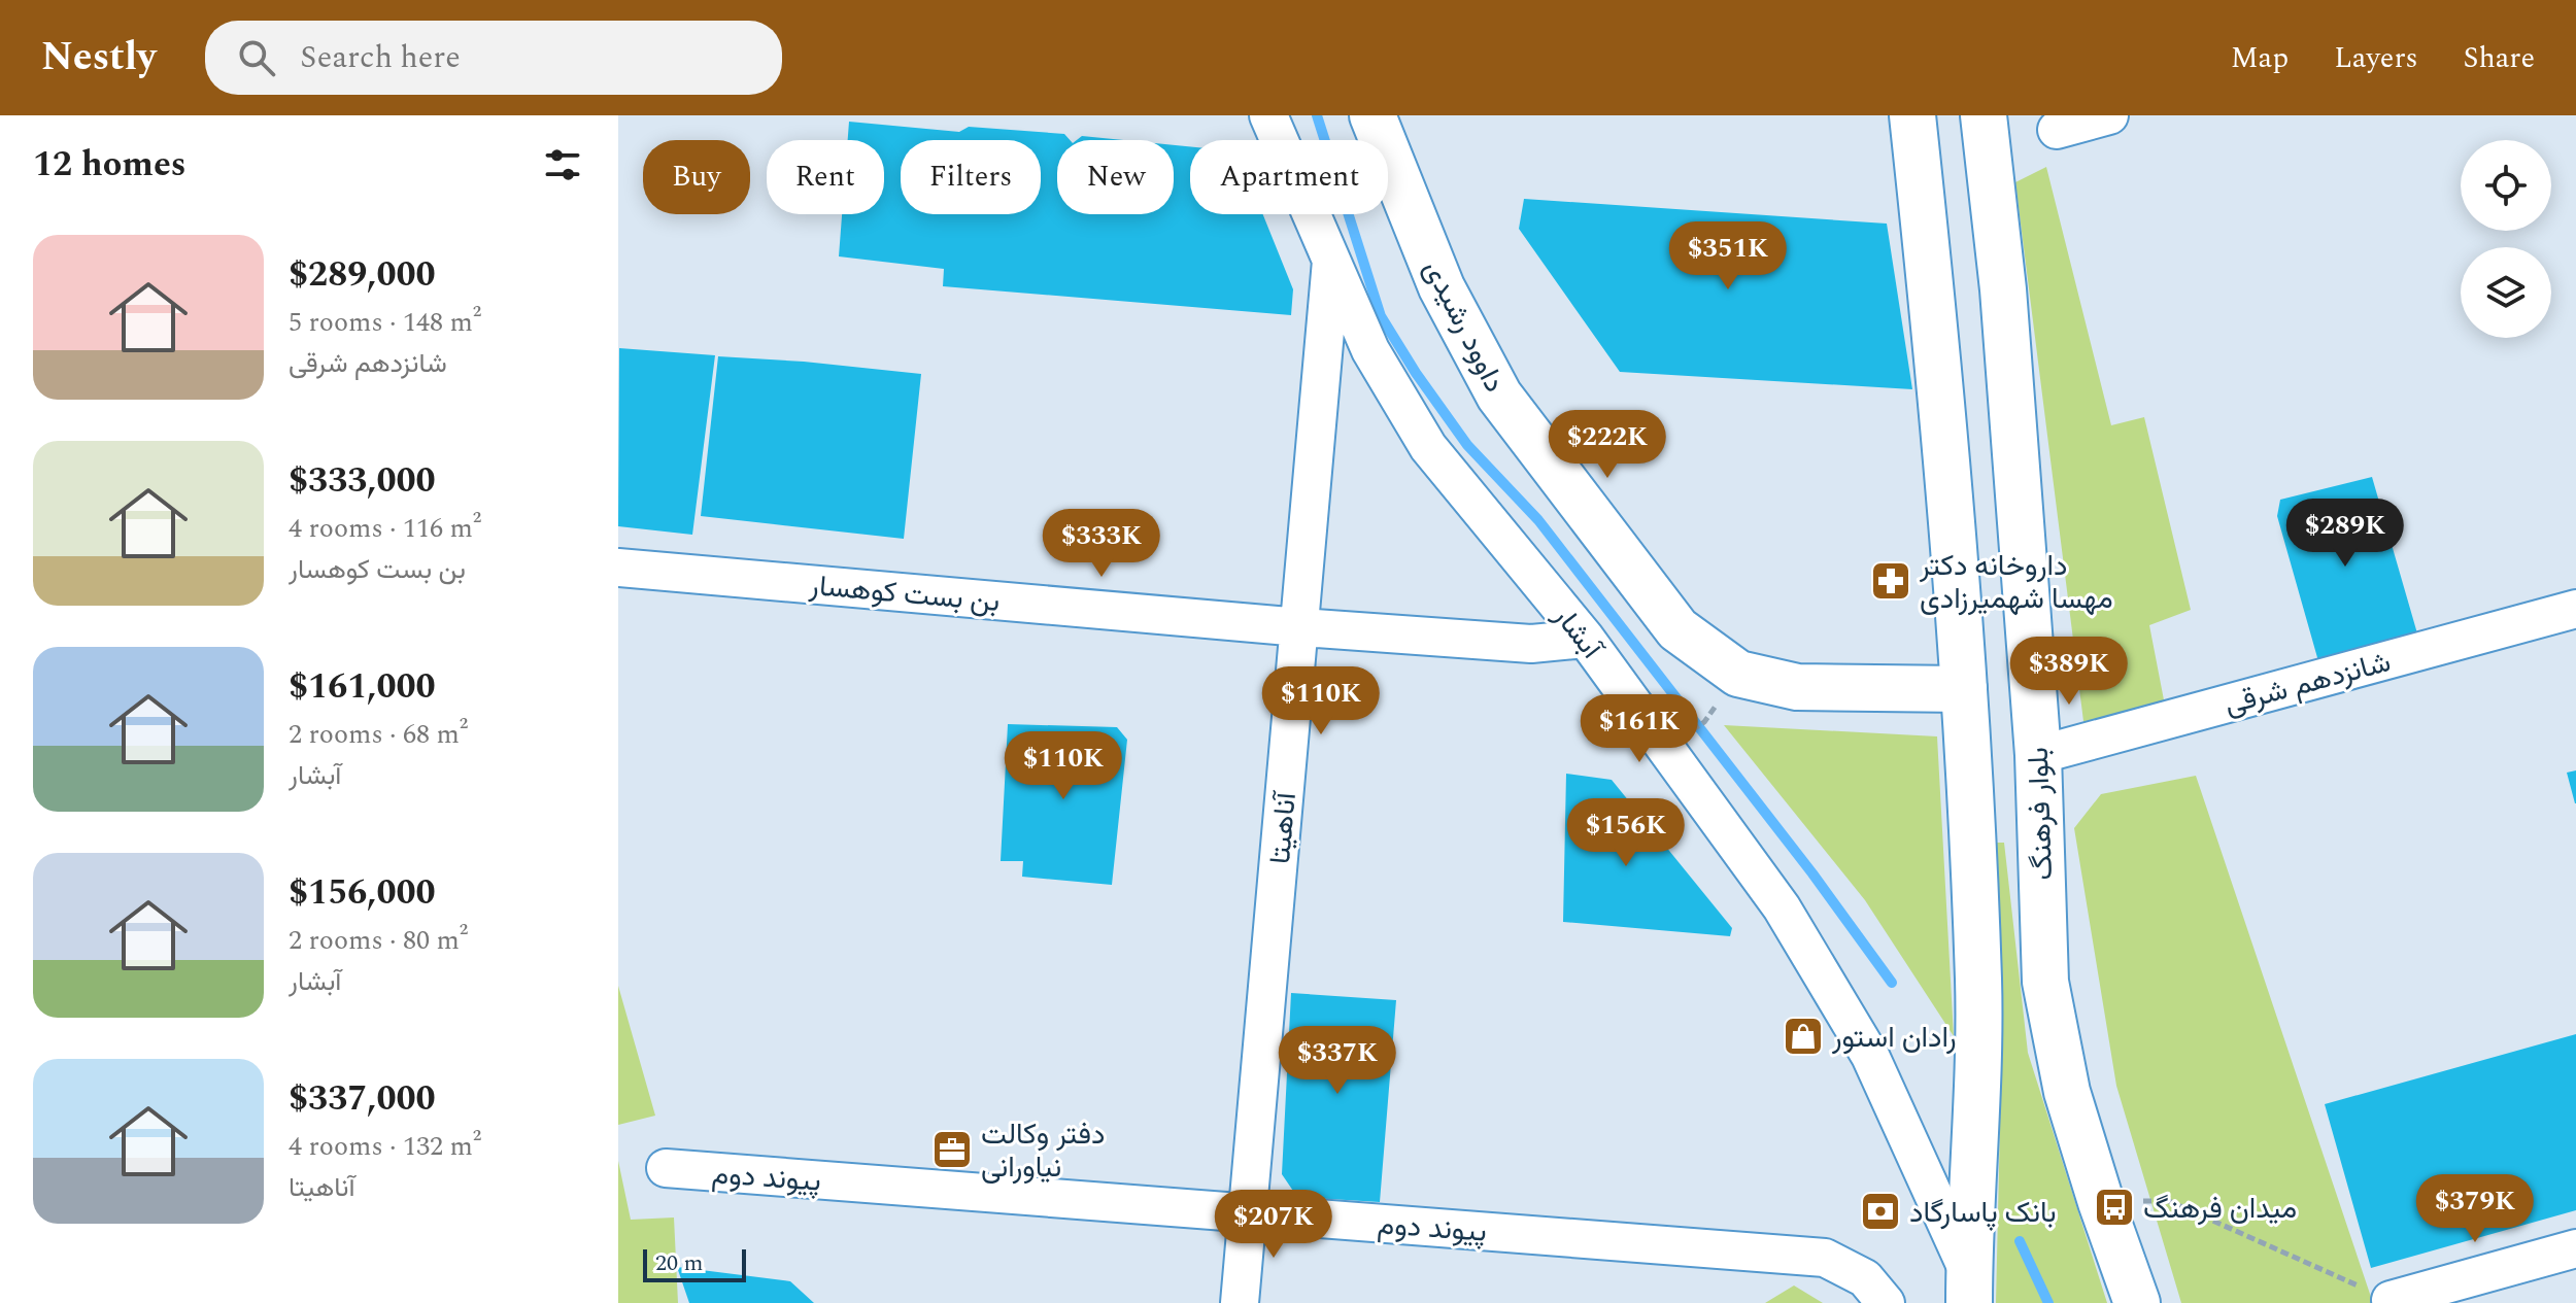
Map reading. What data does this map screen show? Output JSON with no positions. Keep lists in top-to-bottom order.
{
  "streets": {
    "main road": ["داوود رشیدی", "بلوار فرهنگ"],
    "street": [
      "بن بست کوهسار",
      "آبشار",
      "شانزدهم شرقی",
      "آناهیتا",
      "پیوند دوم"
    ]
  },
  "crossings": [
    ["بن بست کوهسار", "آبشار"],
    ["بن بست کوهسار", "آناهیتا"],
    ["آبشار", "آناهیتا"],
    ["شانزدهم شرقی", "بلوار فرهنگ"],
    ["آناهیتا", "پیوند دوم"]
  ],
  "places": {
    "pharmacy": ["داروخانه دکتر مهسا شهمیرزادی"],
    "shop": ["رادان استور"],
    "office": ["دفتر وکالت نیاورانی"],
    "bus stop": ["میدان فرهنگ"],
    "bank": ["بانک پاسارگاد"]
  },
  "scale_bar": "20 m",
  "page": {
    "header": "Nestly",
    "search": "Search here",
    "nav": ["Map", "Layers", "Share"],
    "heading": "12 homes",
    "chip": [
      "Buy",
      "Rent",
      "Filters",
      "New",
      "Apartment"
    ],
    "list": [
      {
        "name": "$289,000",
        "note": "5 rooms · 148 m² · شانزدهم شرقی"
      },
      {
        "name": "$333,000",
        "note": "4 rooms · 116 m² · بن بست کوهسار"
      },
      {
        "name": "$161,000",
        "note": "2 rooms · 68 m² · آبشار"
      },
      {
        "name": "$156,000",
        "note": "2 rooms · 80 m² · آبشار"
      },
      {
        "name": "$337,000",
        "note": "4 rooms · 132 m² · آناهیتا"
      }
    ],
    "price": [
      "$351K",
      "$222K",
      "$289K",
      "$333K",
      "$389K",
      "$110K",
      "$161K",
      "$110K",
      "$156K",
      "$337K",
      "$379K",
      "$207K"
    ],
    "scale": "20 m"
  }
}
